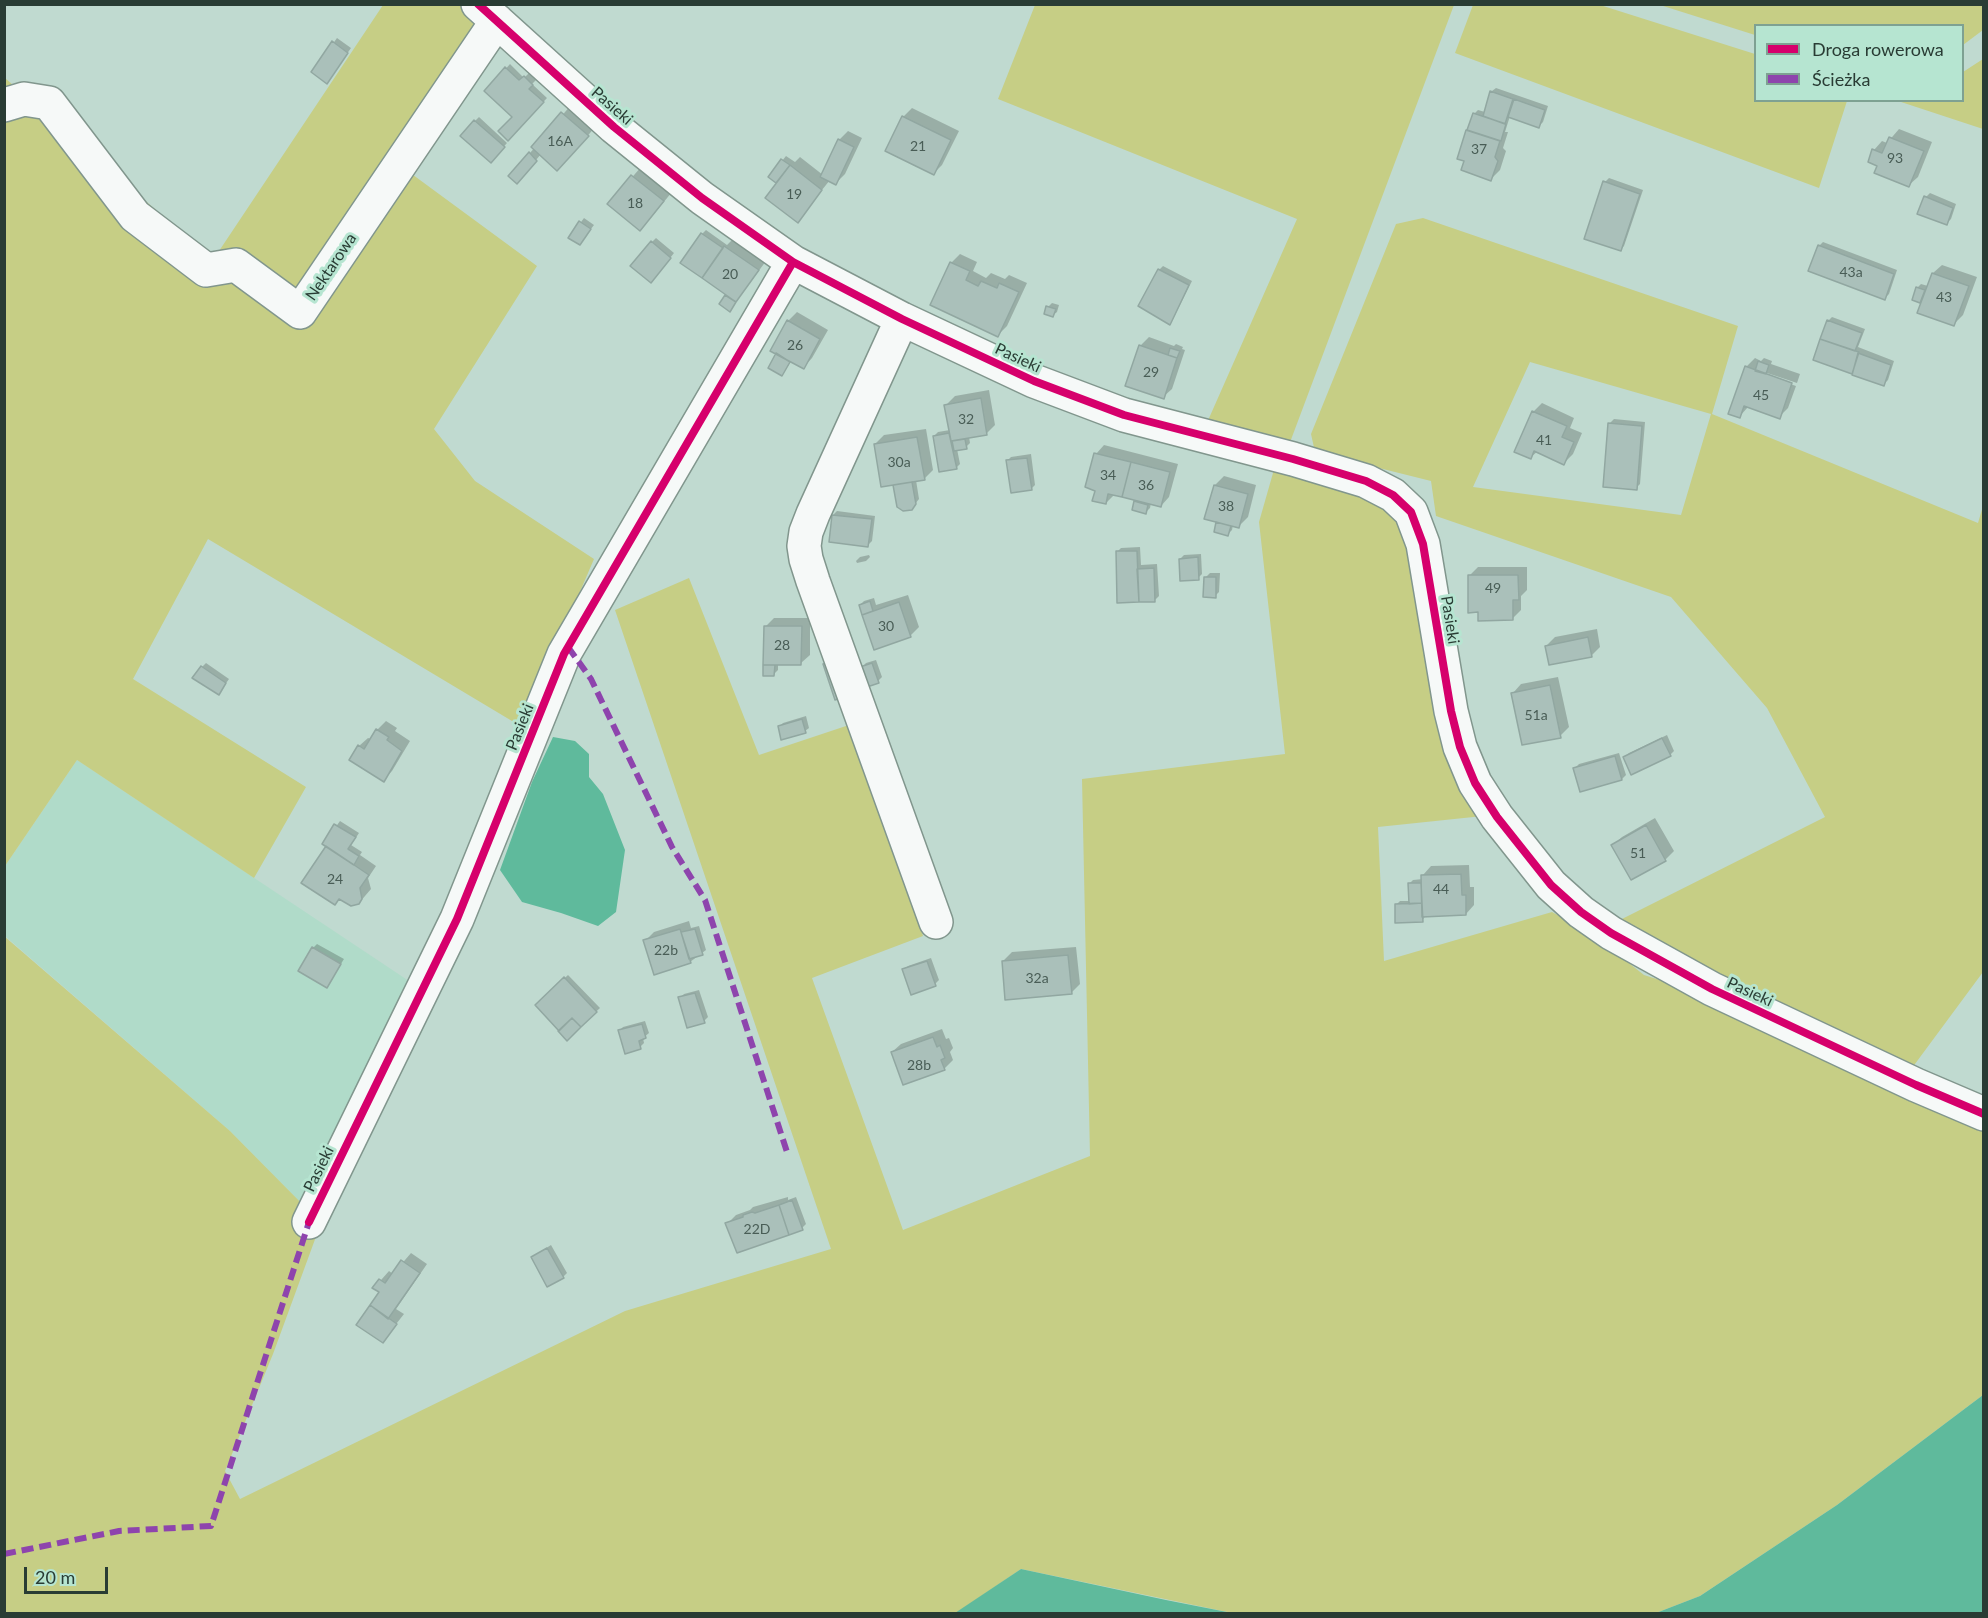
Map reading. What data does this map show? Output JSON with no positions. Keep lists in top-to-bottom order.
{
  "streets": {
    "street": ["Pasieki", "Nektarowa"]
  },
  "crossings": [
    ["Pasieki", "Nektarowa"]
  ],
  "house_numbers": [
    "16A",
    "21",
    "37",
    "93",
    "19",
    "18",
    "43a",
    "20",
    "43",
    "26",
    "29",
    "45",
    "32",
    "41",
    "30a",
    "34",
    "36",
    "38",
    "49",
    "30",
    "28",
    "51a",
    "51",
    "24",
    "44",
    "22b",
    "32a",
    "28b",
    "22D"
  ],
  "legend": ["Droga rowerowa", "Ścieżka"],
  "scale_bar": "20 m"
}
